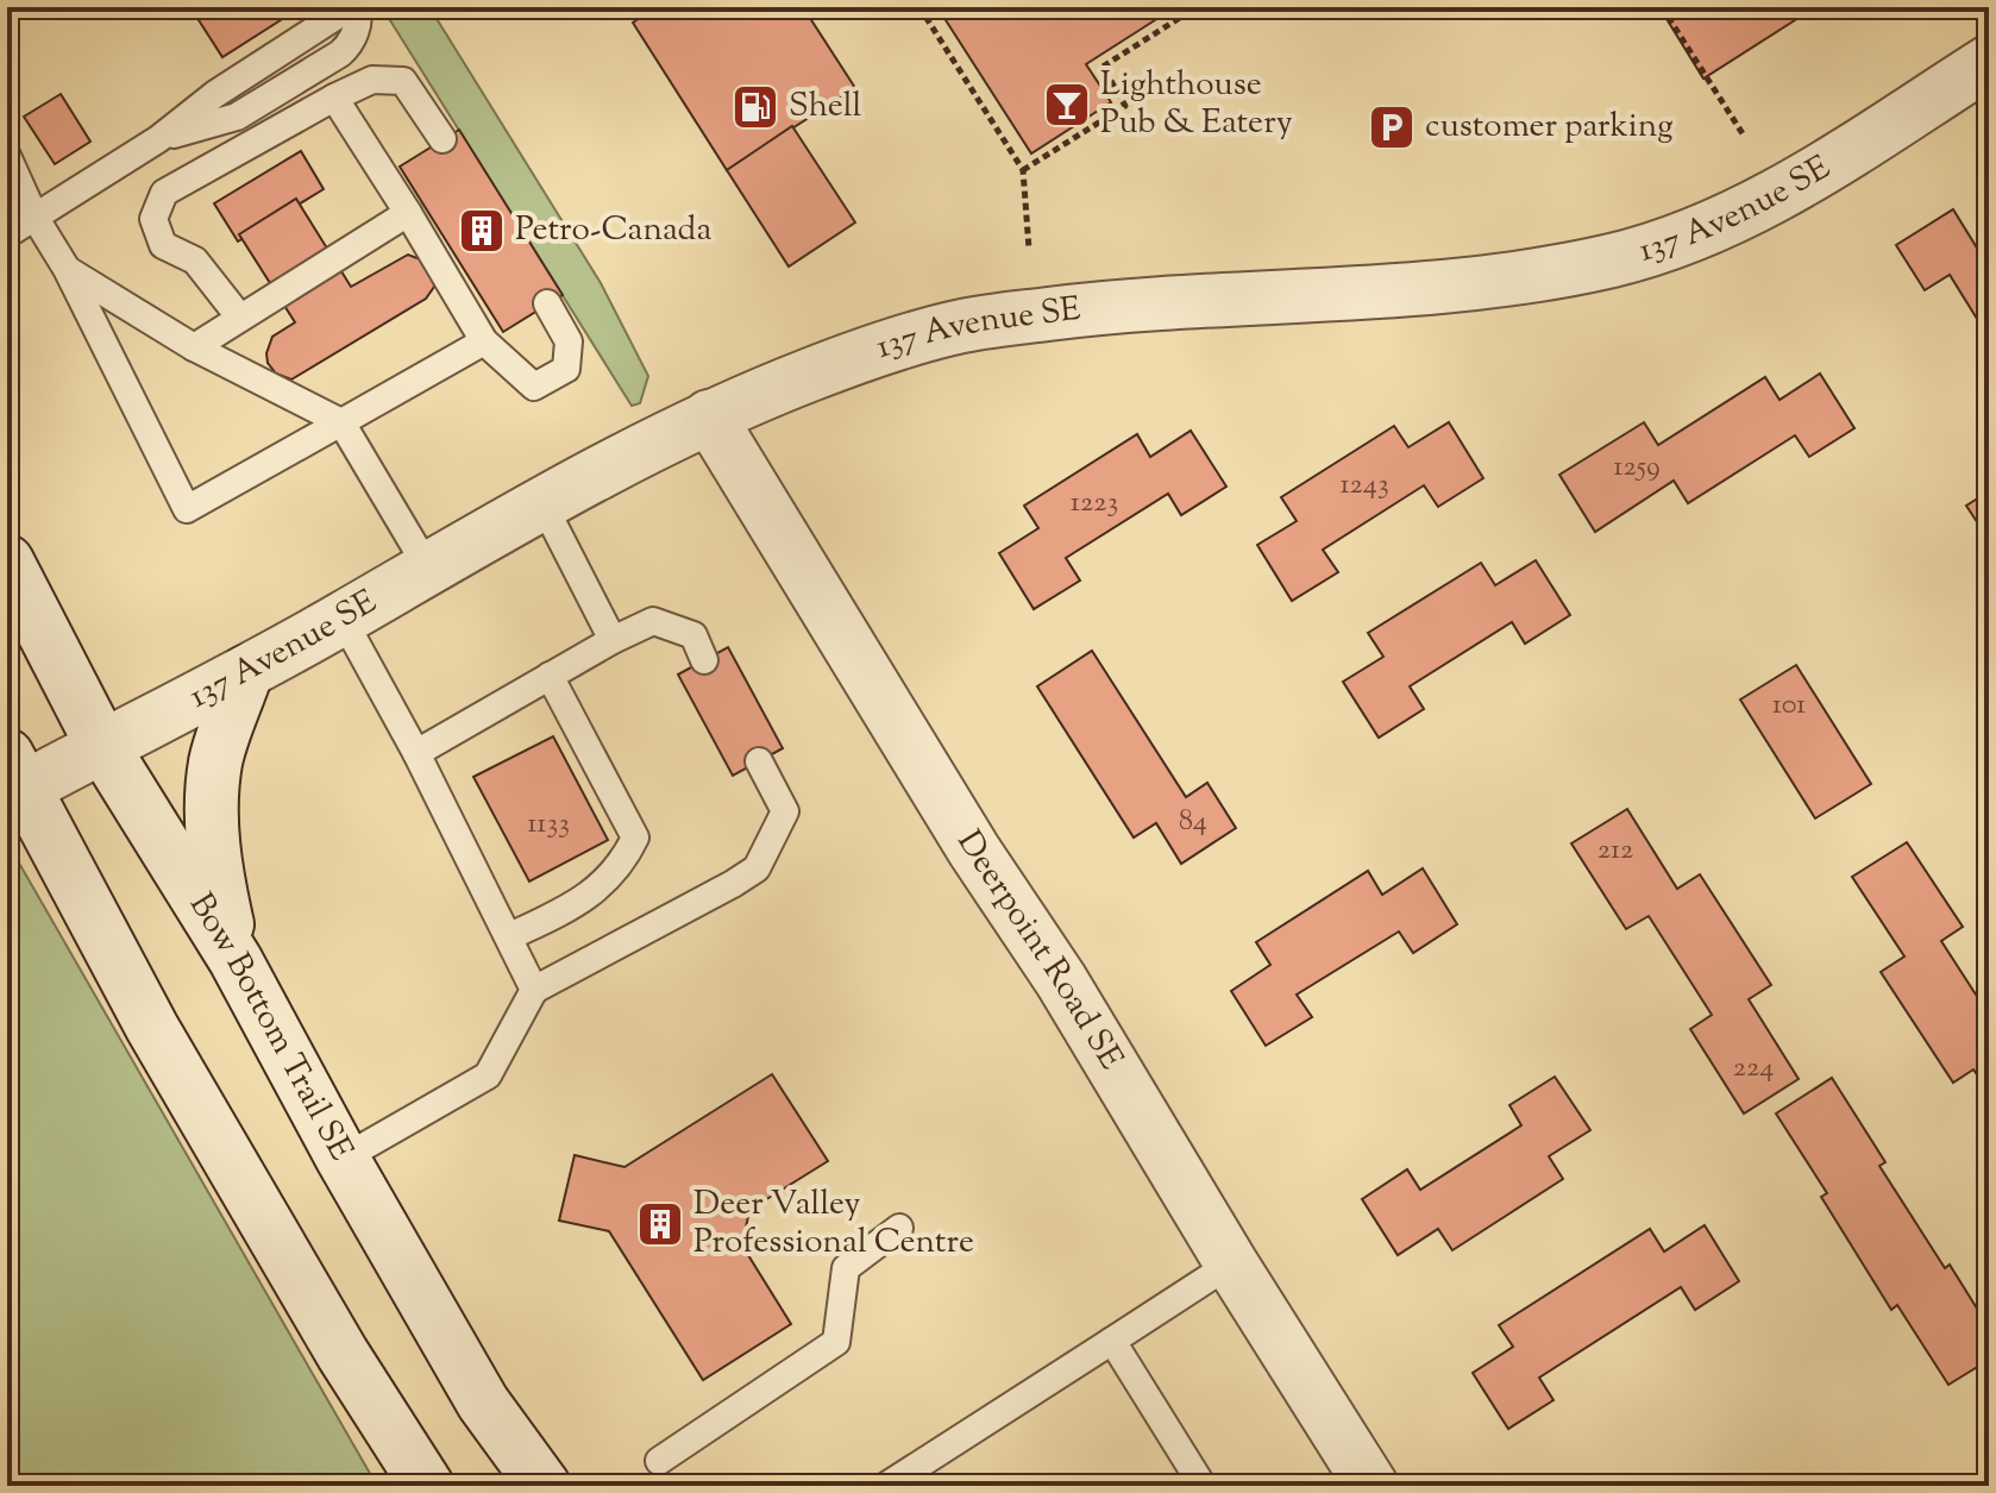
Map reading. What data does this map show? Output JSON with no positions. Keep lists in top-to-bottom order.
{
  "streets": {
    "street": ["137 Avenue SE", "Deerpoint Road SE", "Bow Bottom Trail SE"]
  },
  "crossings": [
    ["137 Avenue SE", "Deerpoint Road SE"],
    ["137 Avenue SE", "Bow Bottom Trail SE"]
  ],
  "places": {
    "bar": ["Lighthouse Pub & Eatery"],
    "fuel station": ["Shell"],
    "parking": ["customer parking"],
    "building": ["Petro-Canada", "Deer Valley Professional Centre"]
  },
  "house_numbers": [
    "1259",
    "1243",
    "1223",
    "101",
    "84",
    "1133",
    "212",
    "224"
  ]
}
